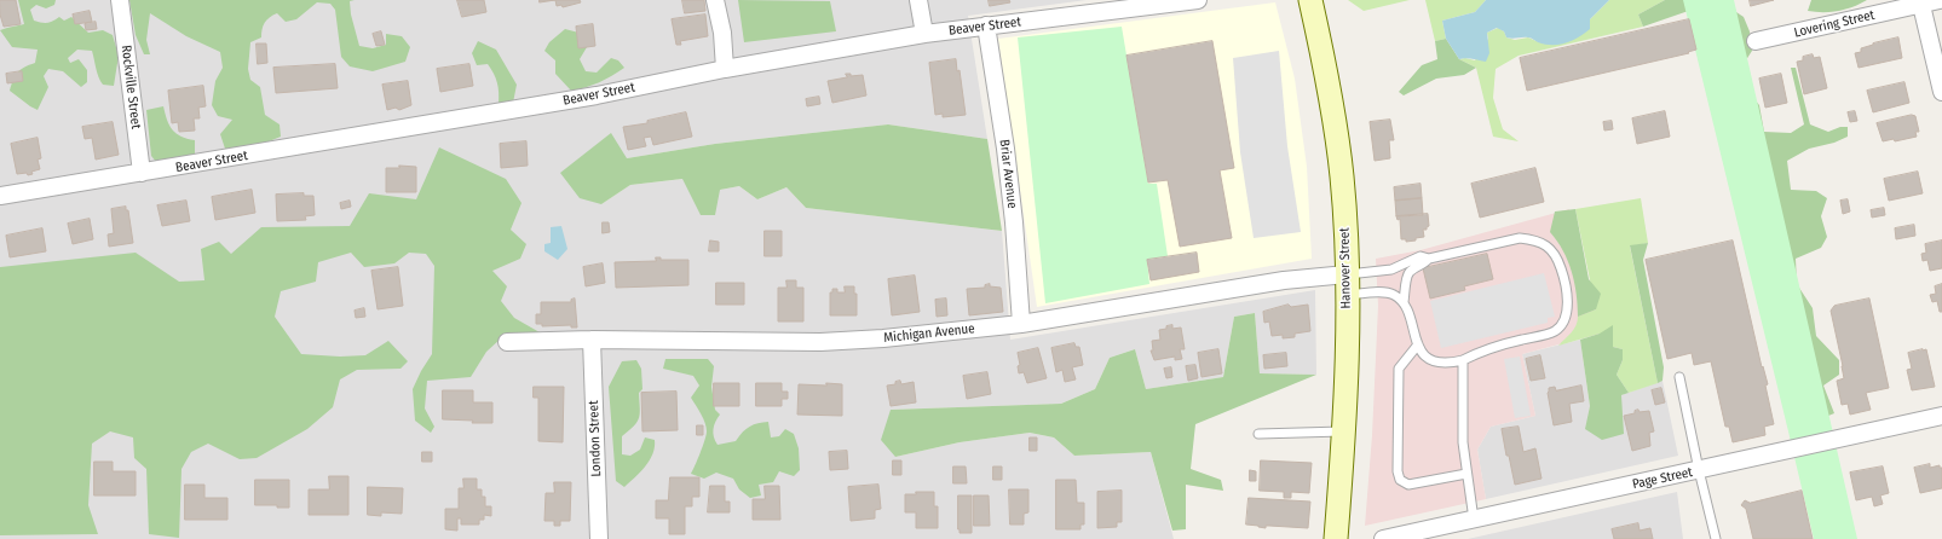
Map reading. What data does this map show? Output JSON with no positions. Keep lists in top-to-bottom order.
{
  "streets": {
    "main road": ["Hanover Street"],
    "street": [
      "Lovering Street",
      "Beaver Street",
      "Rockville Street",
      "Briar Avenue",
      "Michigan Avenue",
      "London Street",
      "Page Street"
    ]
  },
  "crossings": [
    ["Beaver Street", "Rockville Street"],
    ["Beaver Street", "Briar Avenue"],
    ["Briar Avenue", "Michigan Avenue"],
    ["Hanover Street", "Michigan Avenue"],
    ["Michigan Avenue", "London Street"]
  ]
}
